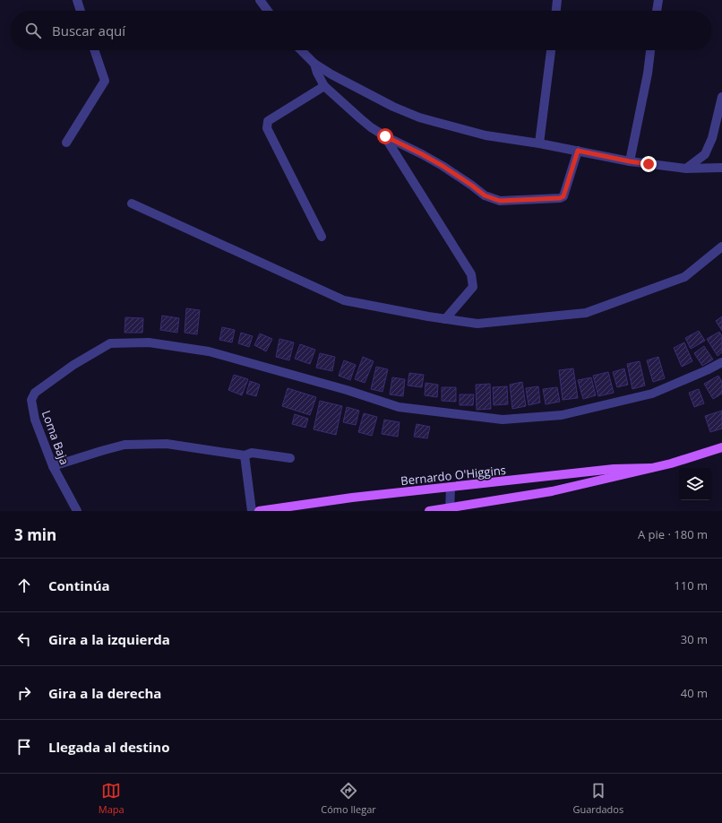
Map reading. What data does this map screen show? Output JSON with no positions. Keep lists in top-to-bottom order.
{
  "streets": {
    "main road": ["Bernardo O'Higgins"],
    "street": ["Loma Baja"]
  },
  "page": {
    "search": "Buscar aquí",
    "heading": ["3 min", "A pie · 180 m"],
    "list": [
      ["Continúa", "110 m"],
      ["Gira a la izquierda", "30 m"],
      ["Gira a la derecha", "40 m"],
      "Llegada al destino"
    ],
    "nav": ["Mapa", "Cómo llegar", "Guardados"]
  }
}
